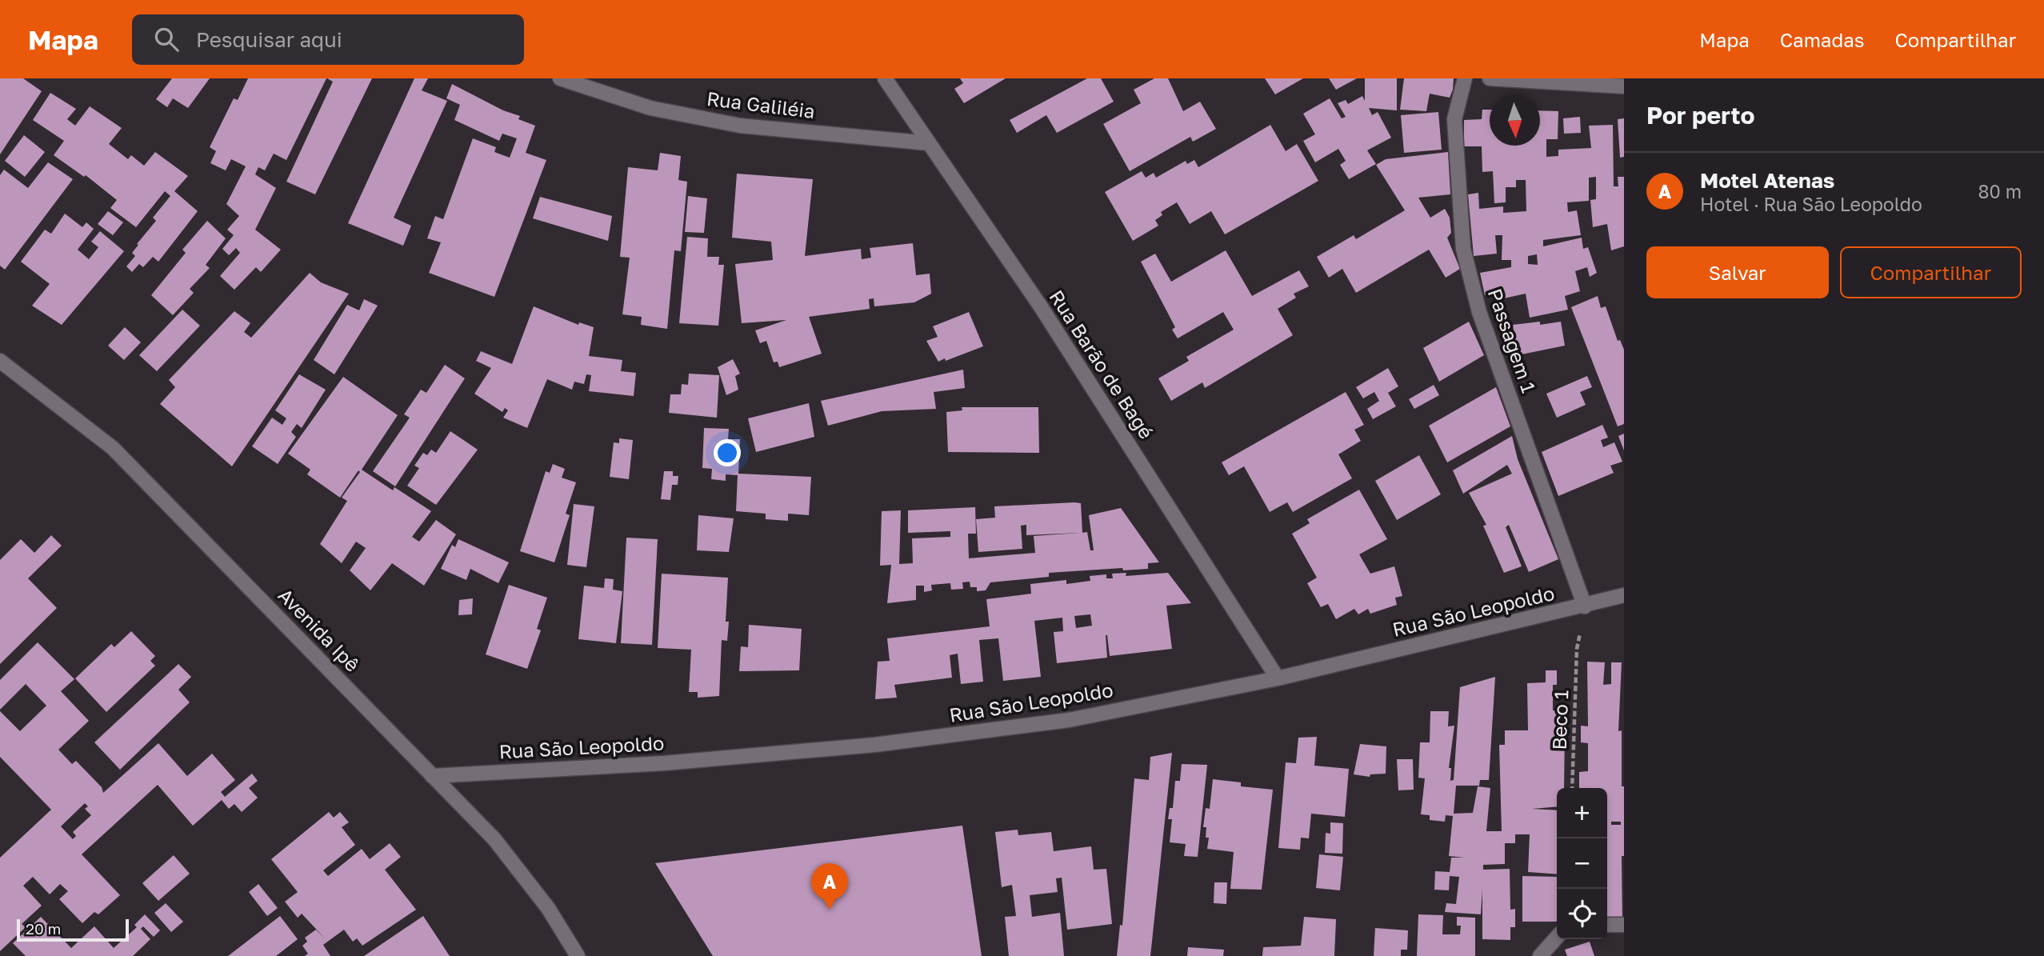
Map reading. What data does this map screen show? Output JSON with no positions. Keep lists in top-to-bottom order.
{
  "streets": {
    "street": [
      "Rua Galiléia",
      "Passagem 1",
      "Rua Barão de Bagé",
      "Rua São Leopoldo",
      "Avenida Ipê"
    ],
    "path": ["Beco 1"]
  },
  "crossings": [
    ["Rua Galiléia", "Rua Barão de Bagé"],
    ["Passagem 1", "Rua São Leopoldo"],
    ["Rua Barão de Bagé", "Rua São Leopoldo"],
    ["Rua São Leopoldo", "Avenida Ipê"]
  ],
  "scale_bar": "20 m",
  "north": "bottom",
  "page": {
    "header": "Mapa",
    "search": "Pesquisar aqui",
    "nav": ["Mapa", "Camadas", "Compartilhar"],
    "heading": "Por perto",
    "list": [
      {
        "mark": "A",
        "name": "Motel Atenas",
        "note": "Hotel · Rua São Leopoldo",
        "value": "80 m"
      }
    ],
    "buttons": ["Salvar", "Compartilhar"],
    "map_buttons": ["+", "−"],
    "pins": "A",
    "scale": "20 m"
  }
}
